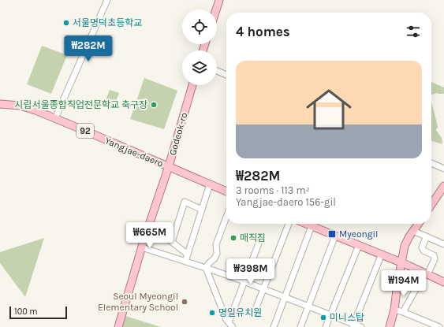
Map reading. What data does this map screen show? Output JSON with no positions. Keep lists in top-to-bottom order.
{
  "streets": {
    "main road": ["92", "Godeok-ro", "Yangjae-daero"]
  },
  "crossings": [
    ["Godeok-ro", "Yangjae-daero"]
  ],
  "places": {
    "other": [
      "서울명덕초등학교",
      "시립서울종합직업전문학교 축구장",
      "매직짐",
      "Seoul Myeongil Elementary School",
      "명일유치원",
      "미니스탑"
    ],
    "transit": ["Myeongil"]
  },
  "scale_bar": "100 m",
  "page": {
    "heading": "4 homes",
    "price": [
      "₩282M",
      "₩665M",
      "₩398M",
      "₩194M"
    ],
    "list": [
      {
        "name": "₩282M",
        "note": "3 rooms · 113 m² · Yangjae-daero 156-gil"
      }
    ],
    "scale": "100 m"
  }
}
